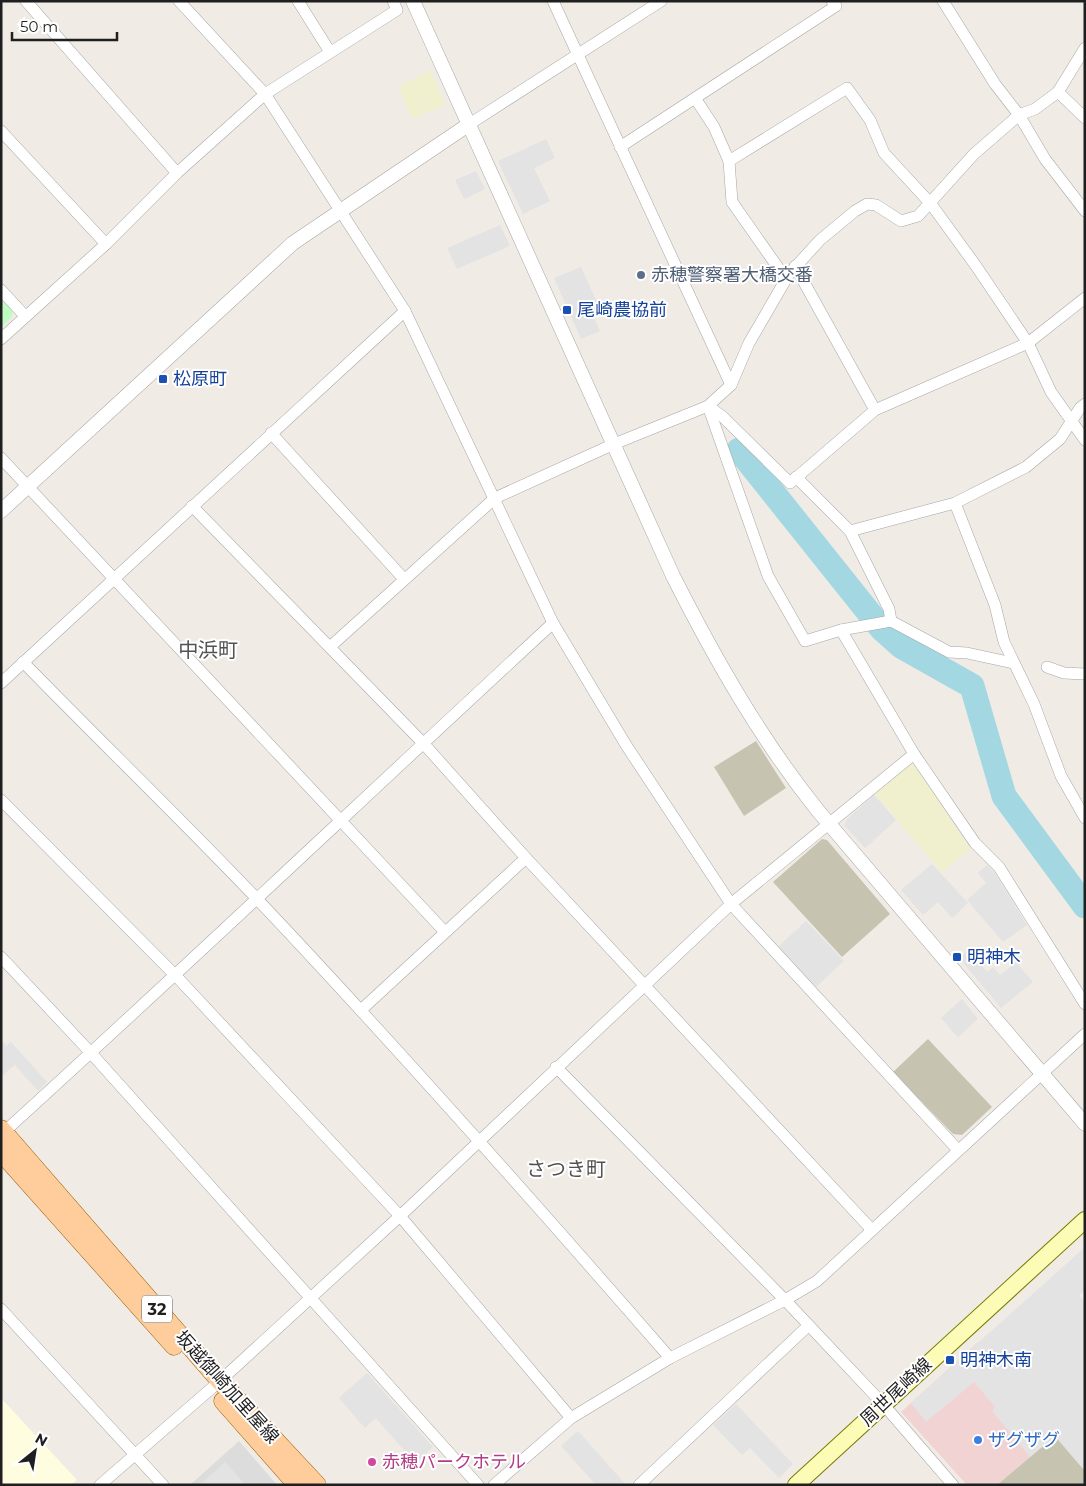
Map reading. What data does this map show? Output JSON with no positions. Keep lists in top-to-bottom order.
{
  "streets": {
    "main road": ["32", "坂越御崎加里屋線", "周世尾崎線"]
  },
  "districts": ["中浜町", "さつき町"],
  "places": {
    "other": ["赤穂警察署大橋交番", "ザグザグ", "赤穂パークホテル"],
    "transit": [
      "尾崎農協前",
      "松原町",
      "明神木",
      "明神木南"
    ]
  },
  "scale_bar": "50 m",
  "north": "top right"
}
